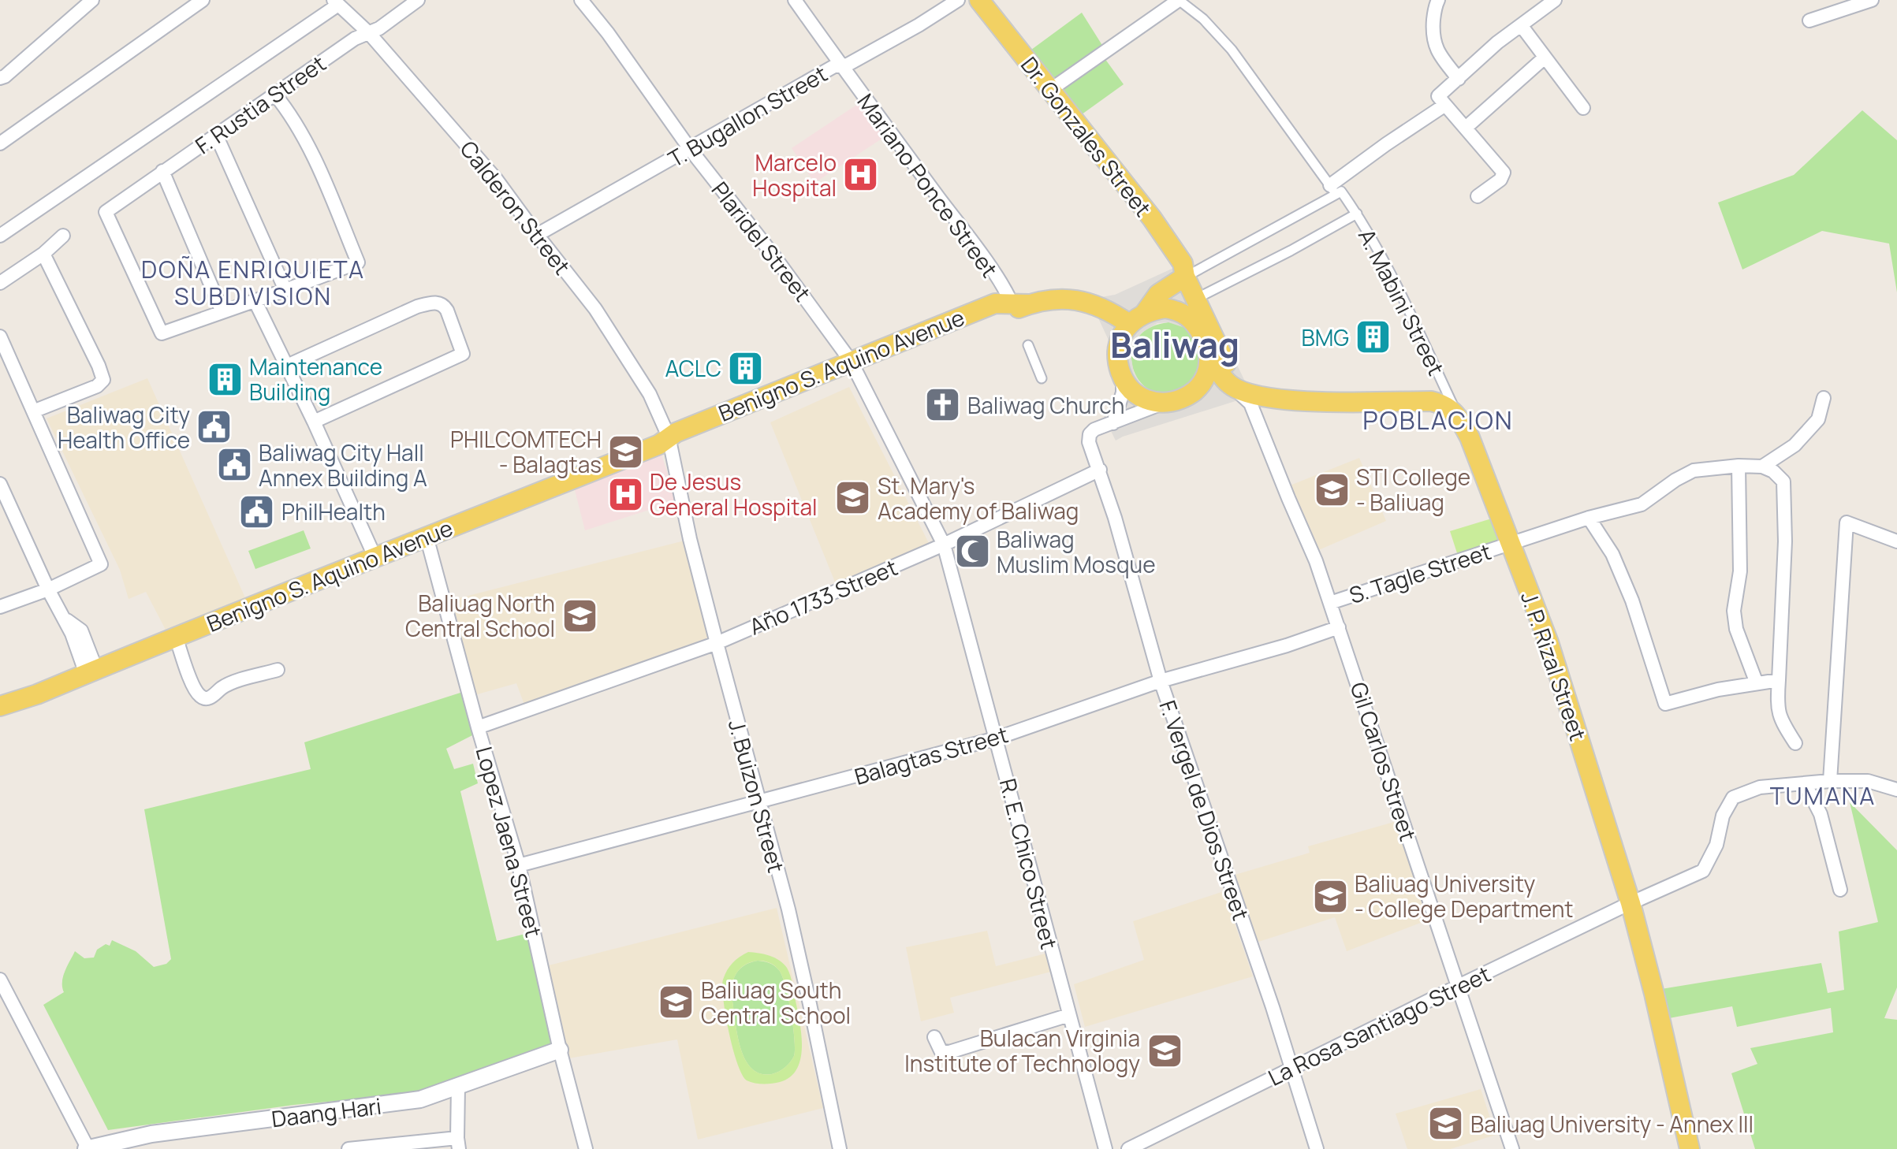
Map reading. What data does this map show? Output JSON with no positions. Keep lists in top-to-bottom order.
{
  "streets": {
    "main road": ["Dr. Gonzales Street", "Benigno S. Aquino Avenue", "J. P. Rizal Street"],
    "street": [
      "F. Rustia Street",
      "T. Bugallon Street",
      "Mariano Ponce Street",
      "Calderon Street",
      "Plaridel Street",
      "A. Mabini Street",
      "S. Tagle Street",
      "Año 1733 Street",
      "Balagtas Street",
      "Gil Carlos Street",
      "J. Buizon Street",
      "F. Vergel de Dios Street",
      "Lopez Jaena Street",
      "R. E. Chico Street",
      "La Rosa Santiago Street",
      "Daang Hari"
    ]
  },
  "crossings": [
    ["F. Rustia Street", "Calderon Street"],
    ["T. Bugallon Street", "Mariano Ponce Street"],
    ["T. Bugallon Street", "Calderon Street"],
    ["T. Bugallon Street", "Plaridel Street"],
    ["Dr. Gonzales Street", "Gil Carlos Street"],
    ["Mariano Ponce Street", "Benigno S. Aquino Avenue"],
    ["Calderon Street", "Benigno S. Aquino Avenue"],
    ["Calderon Street", "J. Buizon Street"],
    ["Plaridel Street", "Benigno S. Aquino Avenue"],
    ["Plaridel Street", "R. E. Chico Street"],
    ["A. Mabini Street", "J. P. Rizal Street"],
    ["Benigno S. Aquino Avenue", "J. Buizon Street"],
    ["Benigno S. Aquino Avenue", "Lopez Jaena Street"],
    ["Benigno S. Aquino Avenue", "R. E. Chico Street"],
    ["S. Tagle Street", "J. P. Rizal Street"],
    ["S. Tagle Street", "Gil Carlos Street"],
    ["Año 1733 Street", "J. Buizon Street"],
    ["Año 1733 Street", "F. Vergel de Dios Street"],
    ["Año 1733 Street", "Lopez Jaena Street"],
    ["Año 1733 Street", "R. E. Chico Street"],
    ["J. P. Rizal Street", "La Rosa Santiago Street"],
    ["Balagtas Street", "Gil Carlos Street"],
    ["Balagtas Street", "J. Buizon Street"],
    ["Balagtas Street", "F. Vergel de Dios Street"],
    ["Balagtas Street", "Lopez Jaena Street"],
    ["Balagtas Street", "R. E. Chico Street"],
    ["Gil Carlos Street", "La Rosa Santiago Street"],
    ["F. Vergel de Dios Street", "La Rosa Santiago Street"],
    ["Lopez Jaena Street", "Daang Hari"]
  ],
  "districts": [
    "DOÑA ENRIQUIETA SUBDIVISION",
    "Baliwag",
    "POBLACION",
    "TUMANA"
  ],
  "places": {
    "hospital": ["Marcelo Hospital", "De Jesus General Hospital"],
    "building": ["BMG", "ACLC", "Maintenance Building"],
    "church": ["Baliwag Church"],
    "public building": ["Baliwag City Health Office", "Baliwag City Hall Annex Building A", "PhilHealth"],
    "school or university": [
      "PHILCOMTECH - Balagtas",
      "STI College - Baliuag",
      "St. Mary's Academy of Baliwag",
      "Baliuag North Central School",
      "Baliuag University - College Department",
      "Baliuag South Central School",
      "Bulacan Virginia Institute of Technology",
      "Baliuag University - Annex III"
    ],
    "mosque": ["Baliwag Muslim Mosque"]
  }
}
